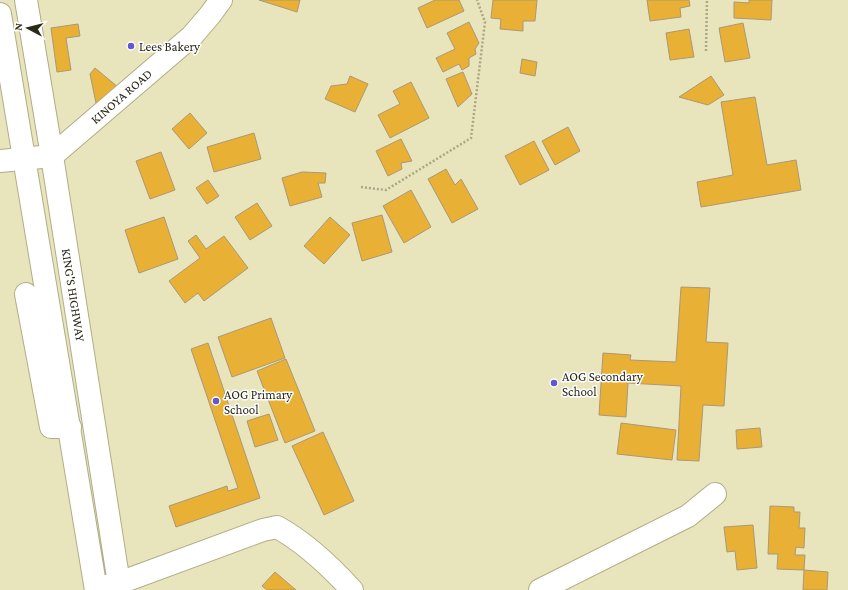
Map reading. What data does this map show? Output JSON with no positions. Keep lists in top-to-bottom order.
{
  "streets": {
    "main road": ["KINOYA ROAD", "KING'S HIGHWAY"]
  },
  "crossings": [
    ["KINOYA ROAD", "KING'S HIGHWAY"]
  ],
  "places": ["Lees Bakery", "AOG Secondary School", "AOG Primary School"],
  "north": "left"
}
